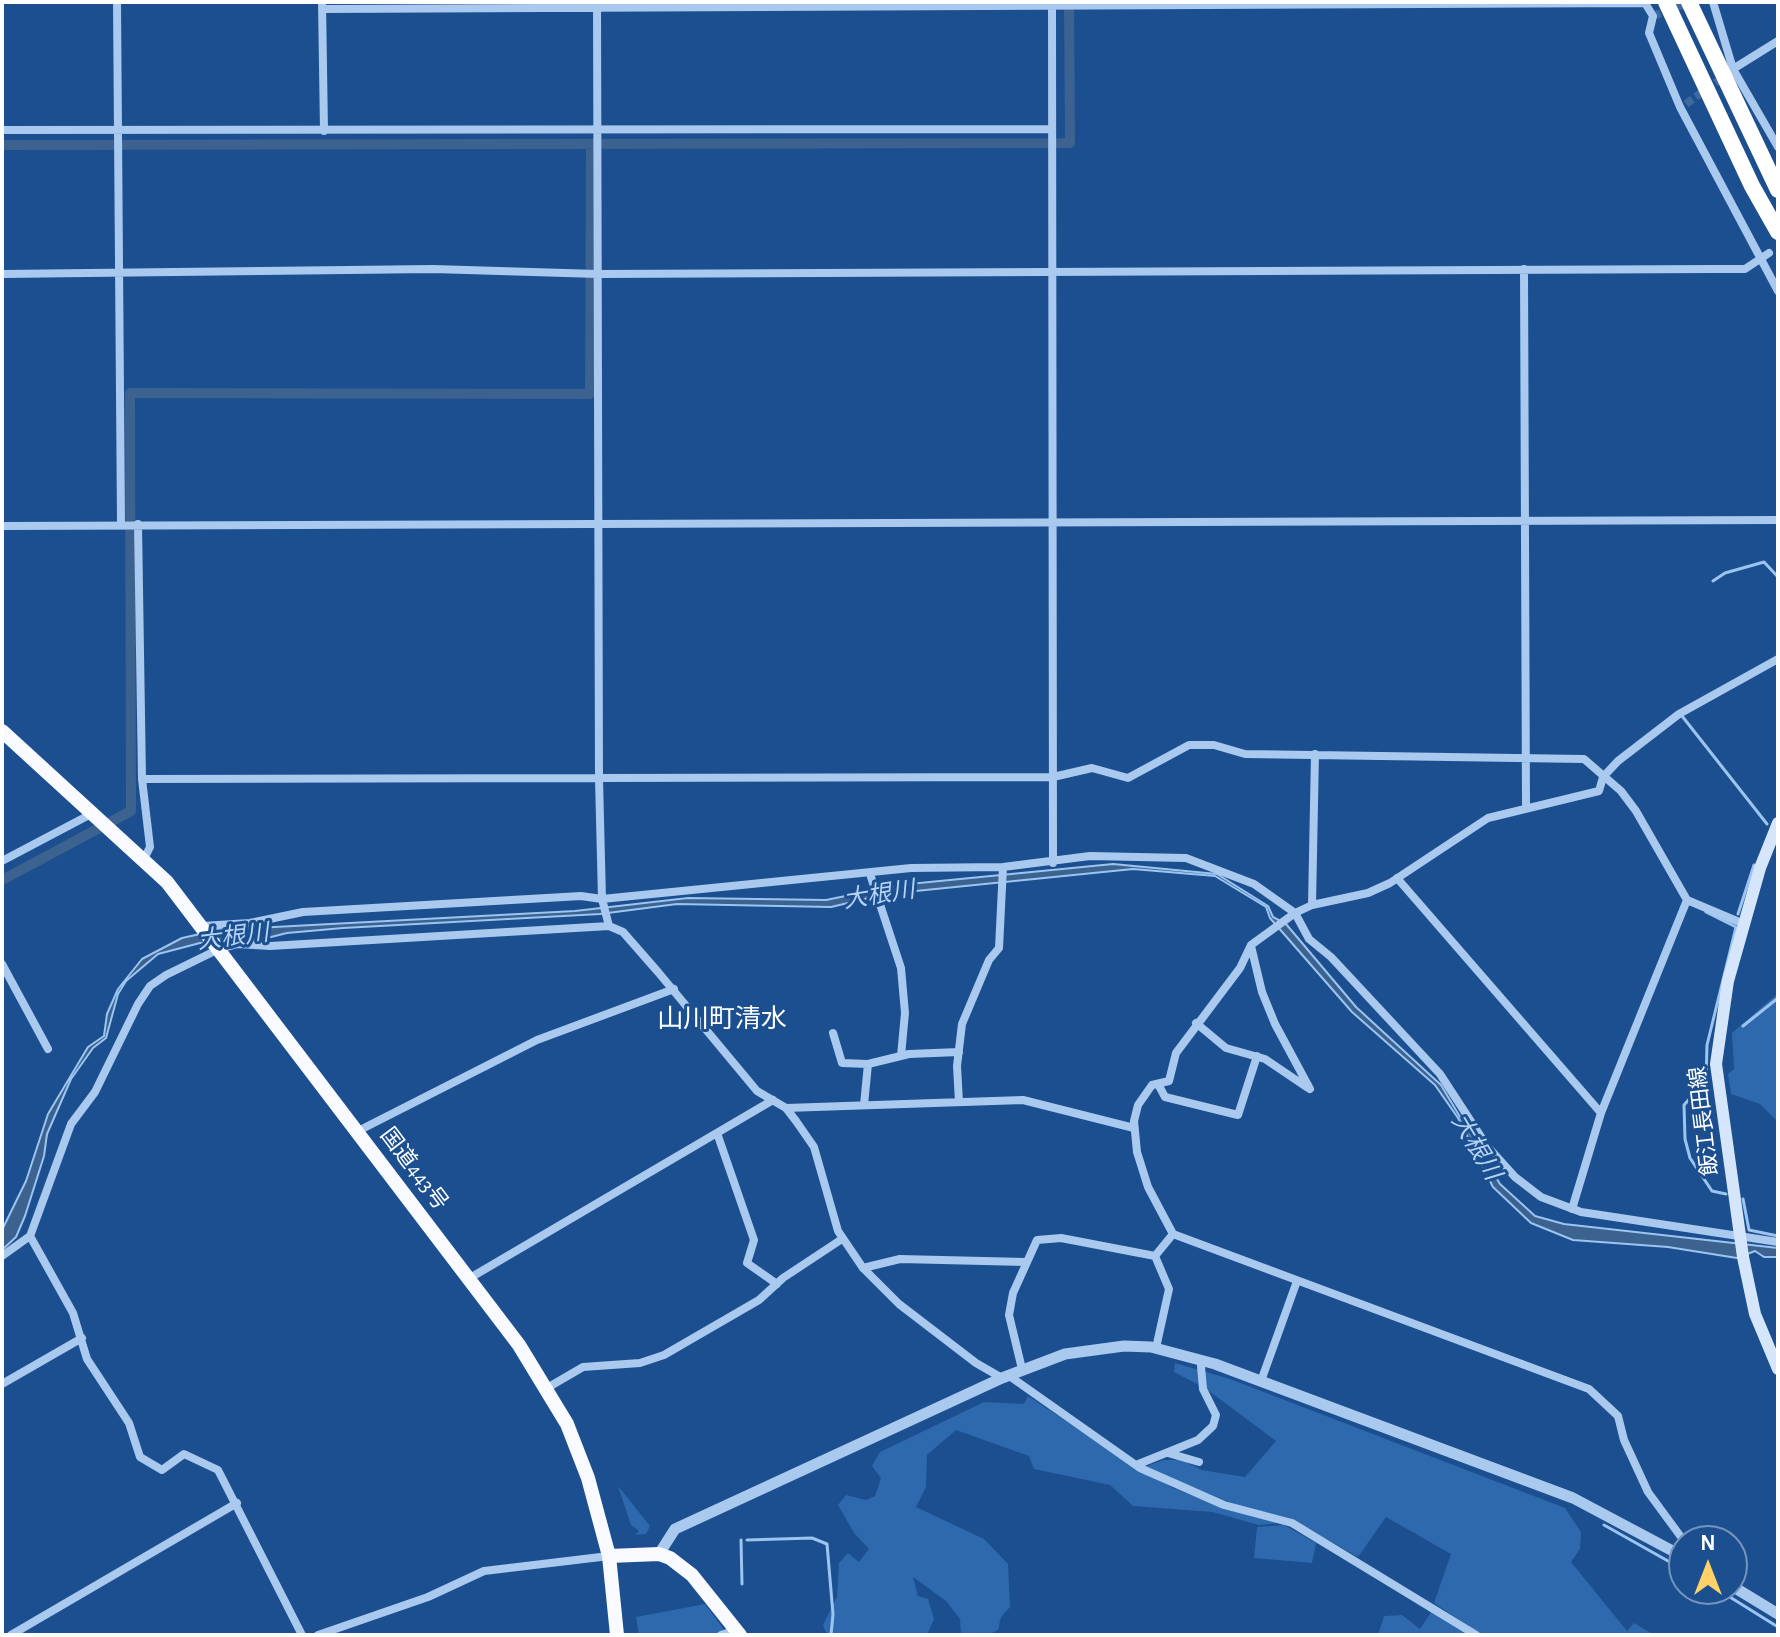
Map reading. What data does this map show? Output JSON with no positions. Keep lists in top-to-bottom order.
{
  "streets": {
    "highway": ["国道443号"],
    "main road": ["飯江長田線"]
  },
  "districts": ["山川町清水"],
  "water": ["大根川"],
  "north": "top"
}
